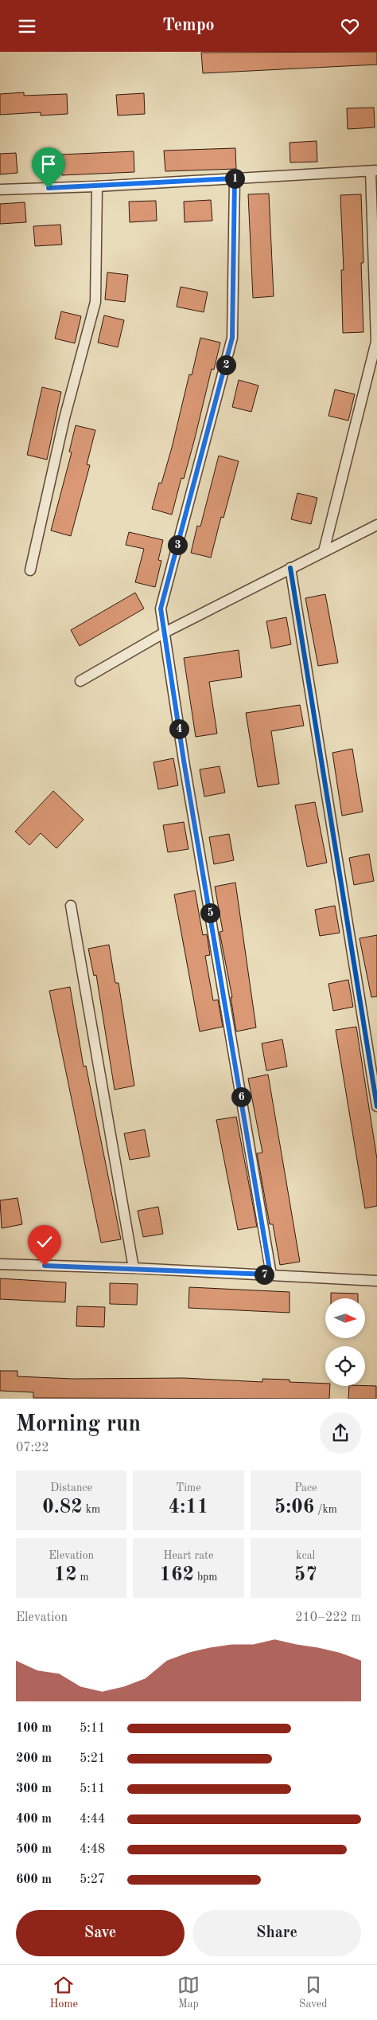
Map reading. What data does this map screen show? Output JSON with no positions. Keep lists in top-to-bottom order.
{
  "north": "right",
  "page": {
    "header": "Tempo",
    "pins": [
      "1",
      "2",
      "3",
      "4",
      "5",
      "6",
      "7"
    ],
    "heading": ["Morning run", "07:22"],
    "stats": [
      ["Distance", "0.82 km"],
      ["Time", "4:11"],
      ["Pace", "5:06 /km"],
      ["Elevation", "12 m"],
      ["Heart rate", "162 bpm"],
      ["kcal", "57"]
    ],
    "chart": ["Elevation", "210–222 m"],
    "list": [
      {
        "name": "100 m",
        "note": "5:11"
      },
      {
        "name": "200 m",
        "note": "5:21"
      },
      {
        "name": "300 m",
        "note": "5:11"
      },
      {
        "name": "400 m",
        "note": "4:44"
      },
      {
        "name": "500 m",
        "note": "4:48"
      },
      {
        "name": "600 m",
        "note": "5:27"
      }
    ],
    "buttons": ["Save", "Share"],
    "tabs": ["Home", "Map", "Saved"]
  }
}
